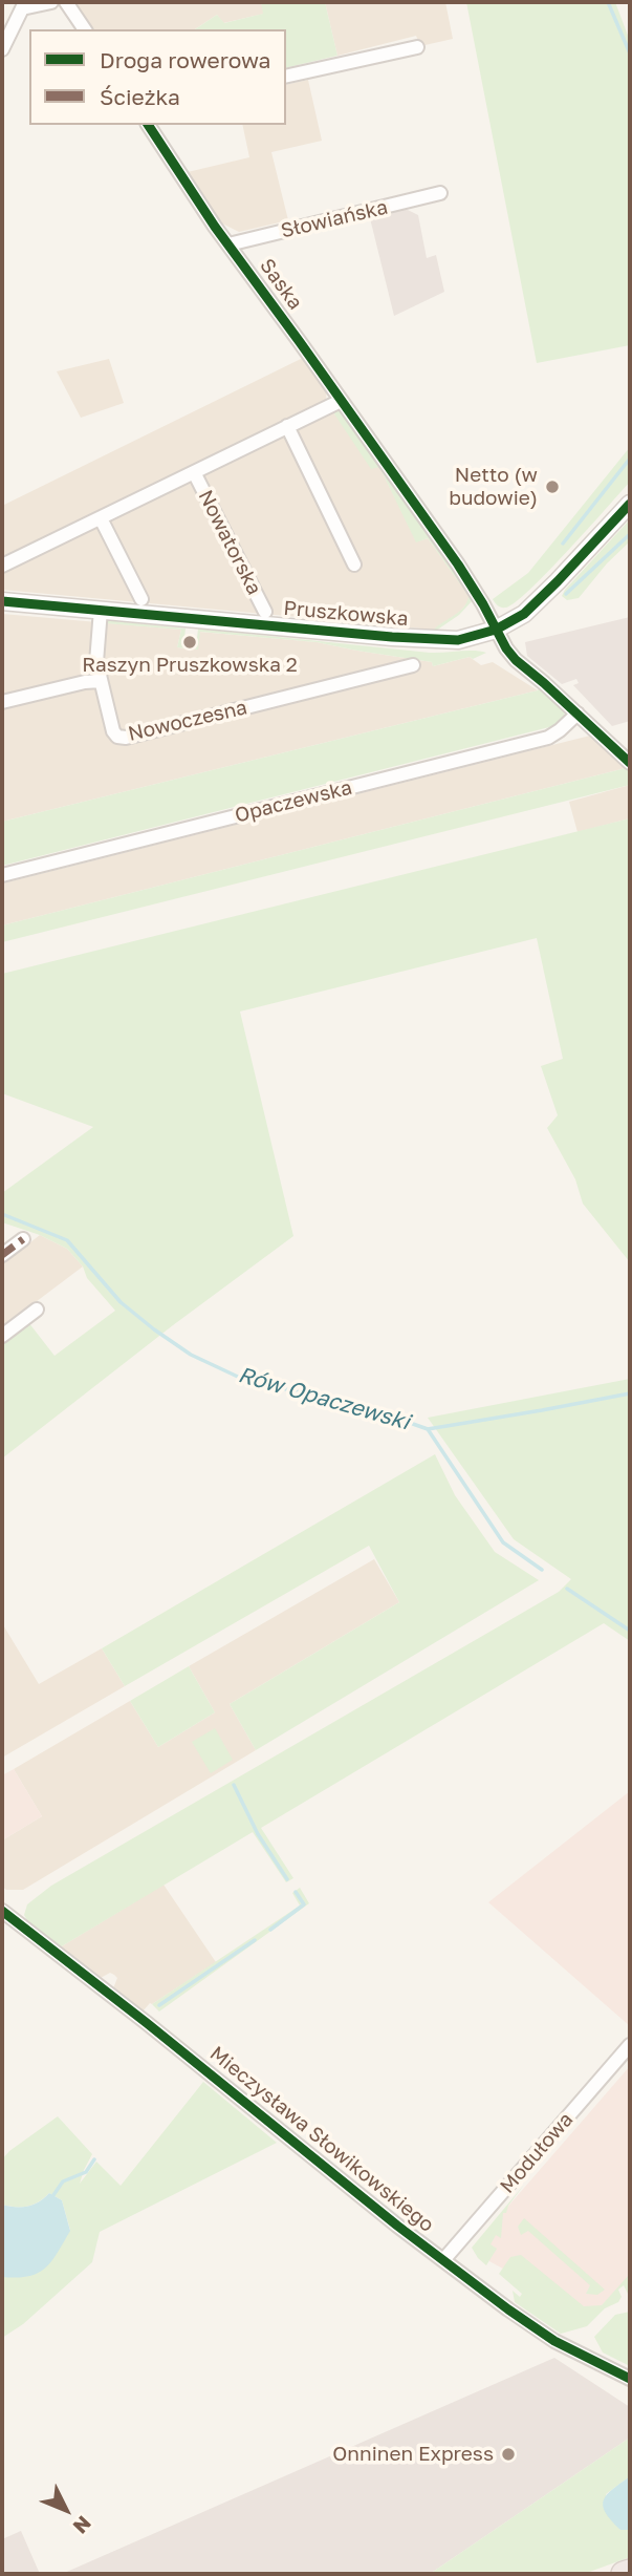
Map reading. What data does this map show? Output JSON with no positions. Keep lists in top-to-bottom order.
{
  "streets": {
    "street": [
      "Słowiańska",
      "Saska",
      "Nowatorska",
      "Pruszkowska",
      "Nowoczesna",
      "Opaczewska",
      "Mieczysława Słowikowskiego",
      "Modułowa"
    ]
  },
  "crossings": [
    ["Słowiańska", "Saska"],
    ["Saska", "Nowatorska"],
    ["Saska", "Pruszkowska"],
    ["Mieczysława Słowikowskiego", "Modułowa"]
  ],
  "water": ["Rów Opaczewski"],
  "places": ["Netto (w budowie)", "Raszyn Pruszkowska 2", "Onninen Express"],
  "legend": ["Droga rowerowa", "Ścieżka"],
  "north": "bottom right"
}
